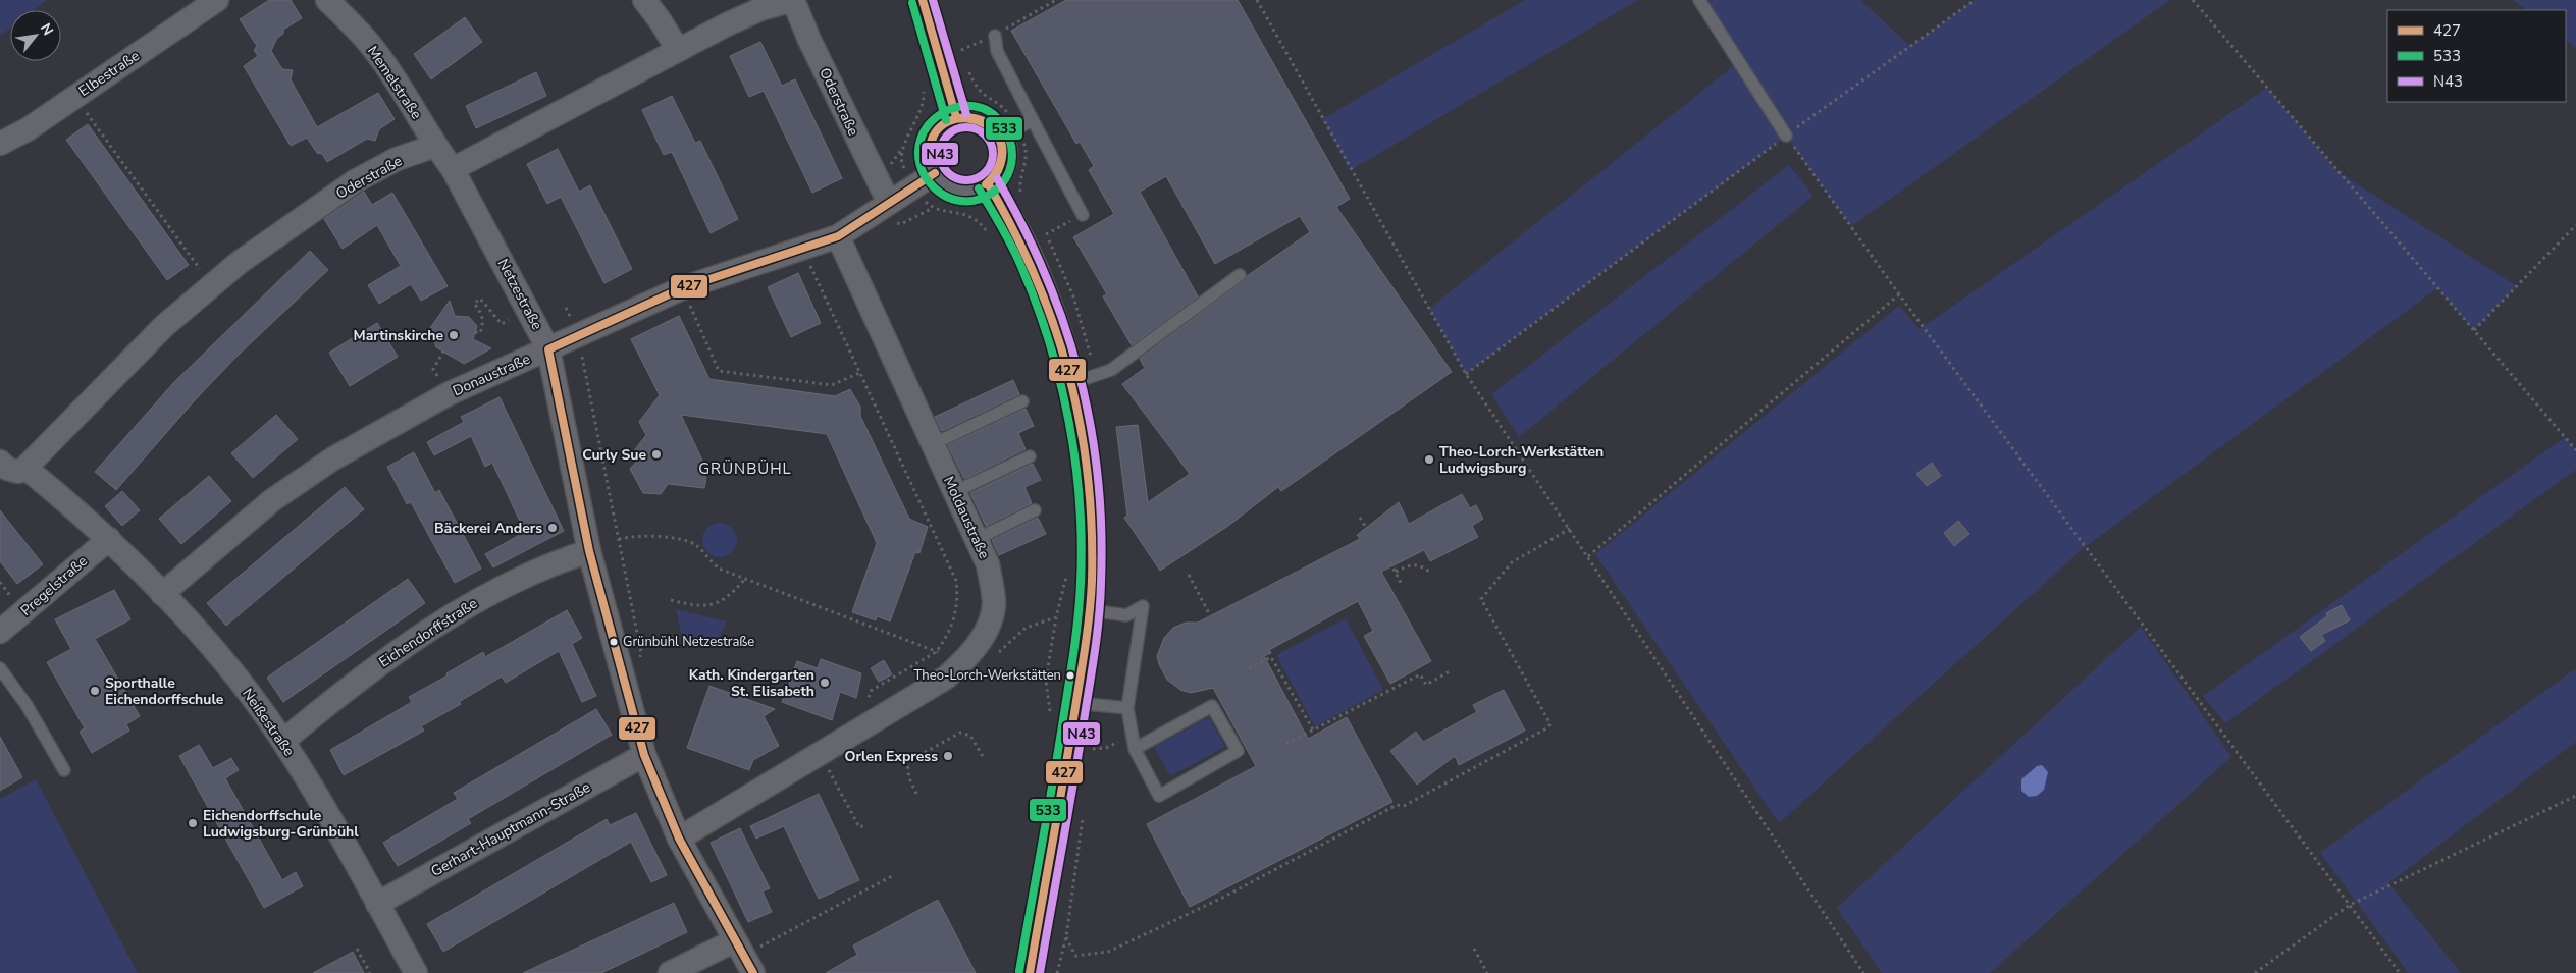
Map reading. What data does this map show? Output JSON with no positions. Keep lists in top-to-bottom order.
{
  "streets": {
    "street": [
      "Elbestraße",
      "Memelstraße",
      "Oderstraße",
      "Netzestraße",
      "Donaustraße",
      "Moldaustraße",
      "Pregelstraße",
      "Eichendorffstraße",
      "Neißestraße",
      "Gerhart-Hauptmann-Straße"
    ]
  },
  "crossings": [
    ["Memelstraße", "Oderstraße"],
    ["Oderstraße", "Netzestraße"],
    ["Oderstraße", "Donaustraße"],
    ["Oderstraße", "Neißestraße"],
    ["Netzestraße", "Donaustraße"],
    ["Netzestraße", "Moldaustraße"],
    ["Netzestraße", "Eichendorffstraße"],
    ["Netzestraße", "Gerhart-Hauptmann-Straße"],
    ["Donaustraße", "Moldaustraße"],
    ["Donaustraße", "Neißestraße"],
    ["Pregelstraße", "Neißestraße"],
    ["Eichendorffstraße", "Neißestraße"],
    ["Neißestraße", "Gerhart-Hauptmann-Straße"]
  ],
  "districts": ["GRÜNBÜHL"],
  "places": [
    "Martinskirche",
    "Curly Sue",
    "Theo-Lorch-Werkstätten Ludwigsburg",
    "Bäckerei Anders",
    "Grünbühl Netzestraße",
    "Theo-Lorch-Werkstätten",
    "Kath. Kindergarten St. Elisabeth",
    "Sporthalle Eichendorffschule",
    "Orlen Express",
    "Eichendorffschule Ludwigsburg-Grünbühl"
  ],
  "lines": ["transit line 427", "transit line N43", "transit line 533"],
  "legend": ["427", "533", "N43"],
  "north": "top right"
}
